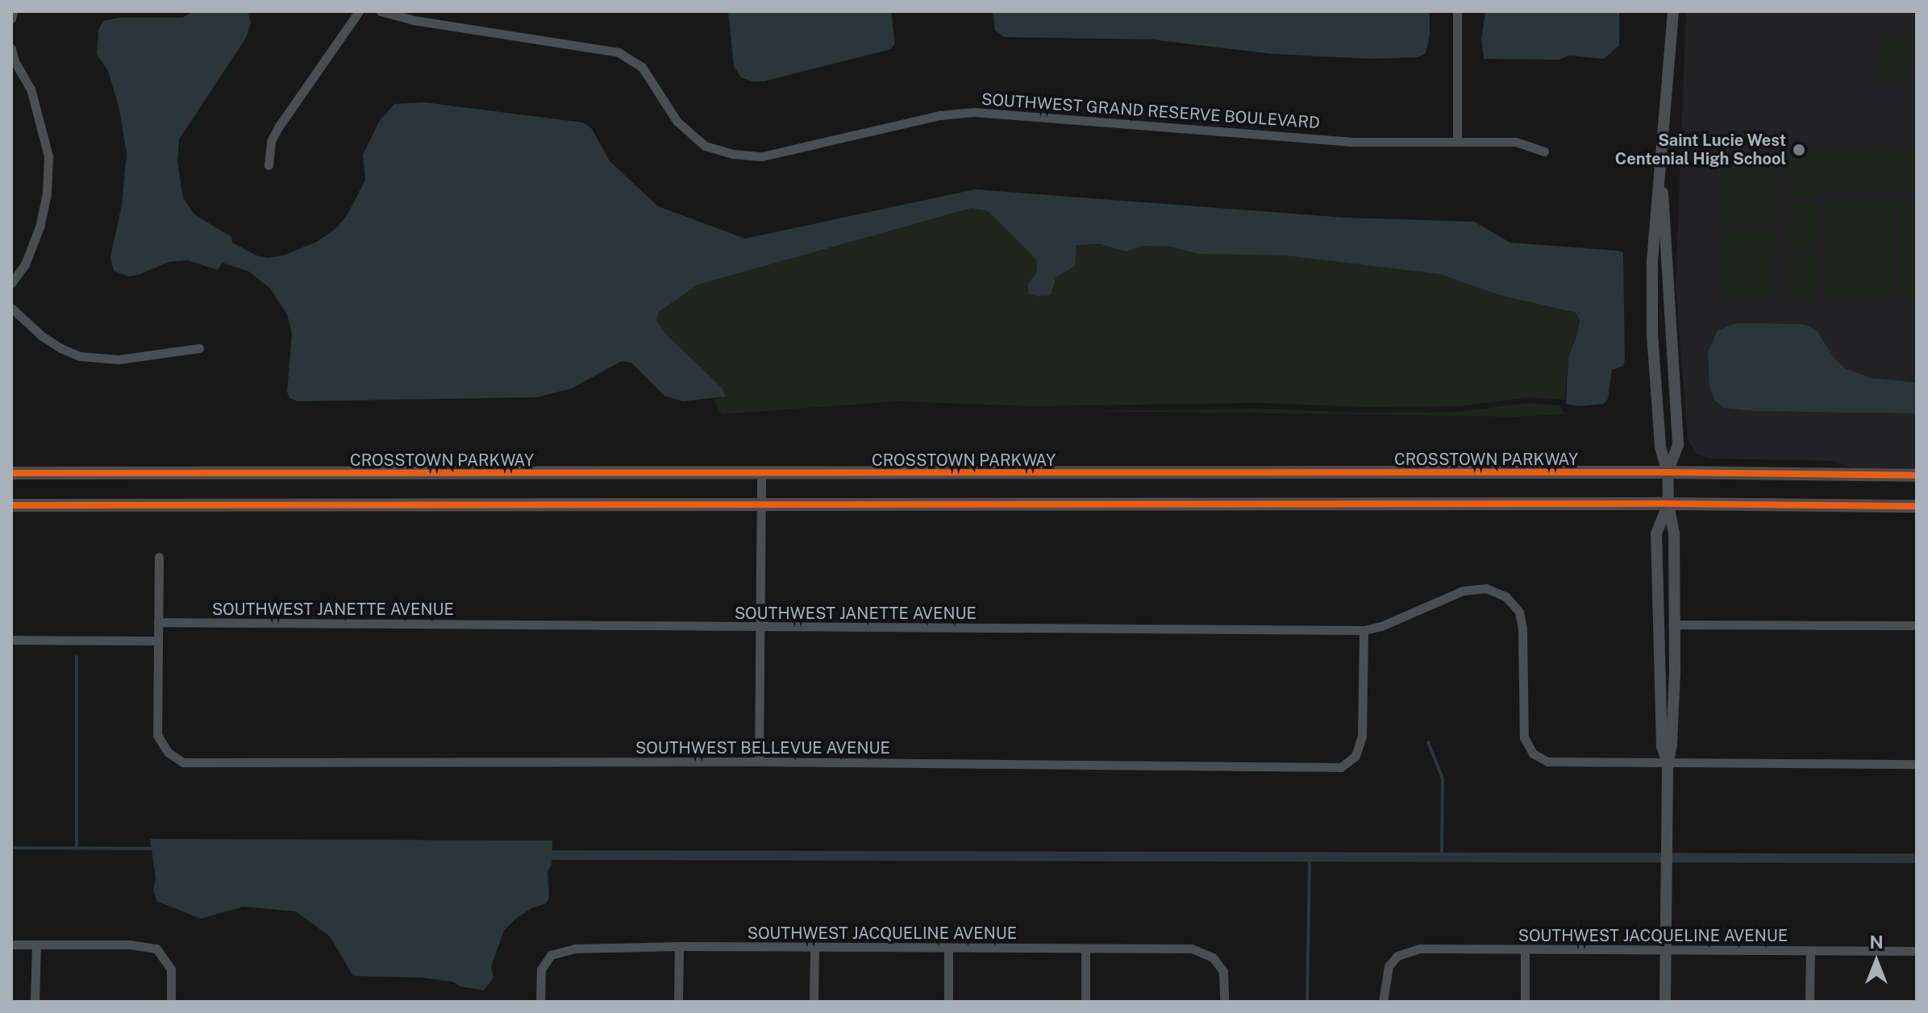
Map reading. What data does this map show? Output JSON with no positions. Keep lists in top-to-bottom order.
{
  "streets": {
    "main road": ["CROSSTOWN PARKWAY"],
    "street": [
      "SOUTHWEST GRAND RESERVE BOULEVARD",
      "SOUTHWEST JANETTE AVENUE",
      "SOUTHWEST BELLEVUE AVENUE",
      "SOUTHWEST JACQUELINE AVENUE"
    ]
  },
  "crossings": [
    ["SOUTHWEST JANETTE AVENUE", "SOUTHWEST BELLEVUE AVENUE"]
  ],
  "places": ["Saint Lucie West Centenial High School"],
  "north": "top"
}
